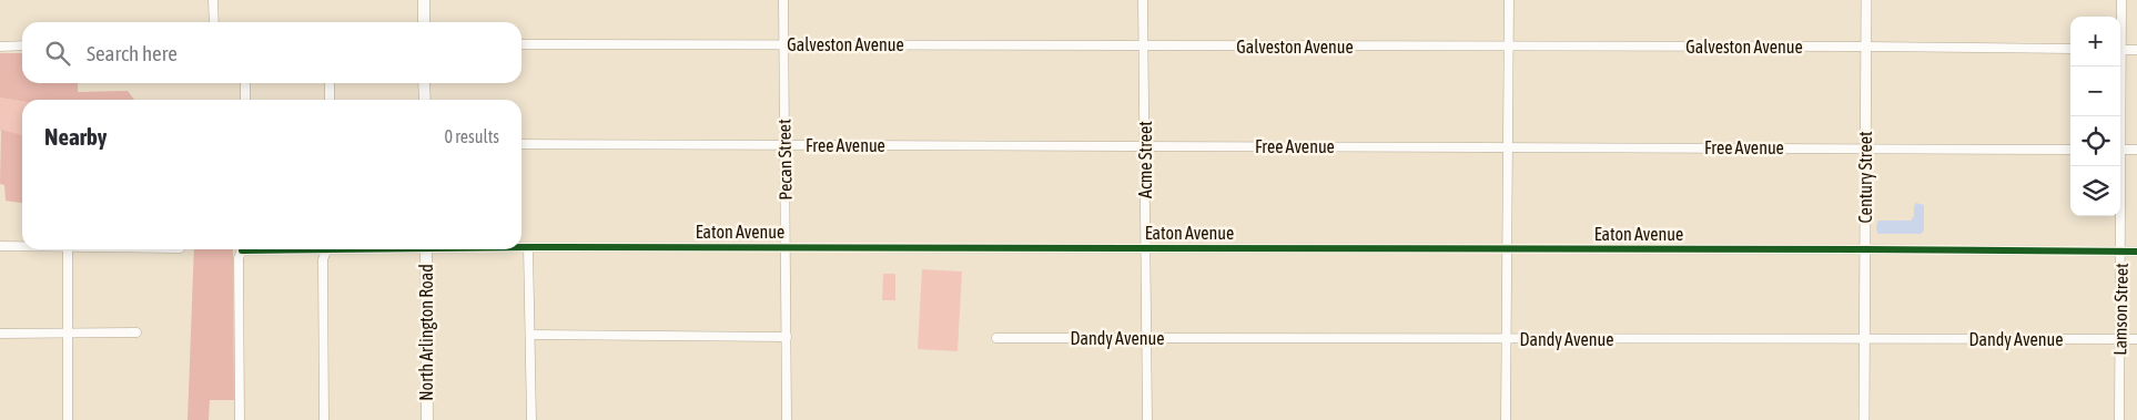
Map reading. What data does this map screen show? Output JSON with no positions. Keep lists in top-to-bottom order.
{
  "streets": {
    "main road": ["North Arlington Road"],
    "street": [
      "Galveston Avenue",
      "Free Avenue",
      "Pecan Street",
      "Acme Street",
      "Century Street",
      "Eaton Avenue",
      "Lamson Street",
      "Dandy Avenue"
    ]
  },
  "crossings": [
    ["Galveston Avenue", "Pecan Street"],
    ["Galveston Avenue", "Acme Street"],
    ["Galveston Avenue", "Century Street"],
    ["Free Avenue", "Pecan Street"],
    ["Free Avenue", "Acme Street"],
    ["Free Avenue", "Century Street"],
    ["Pecan Street", "Eaton Avenue"],
    ["Acme Street", "Eaton Avenue"],
    ["Acme Street", "Dandy Avenue"],
    ["Century Street", "Eaton Avenue"],
    ["Century Street", "Dandy Avenue"],
    ["Eaton Avenue", "Lamson Street"],
    ["Lamson Street", "Dandy Avenue"]
  ],
  "page": {
    "map_buttons": ["+", "−"],
    "search": "Search here",
    "heading": ["Nearby", "0 results"]
  }
}
